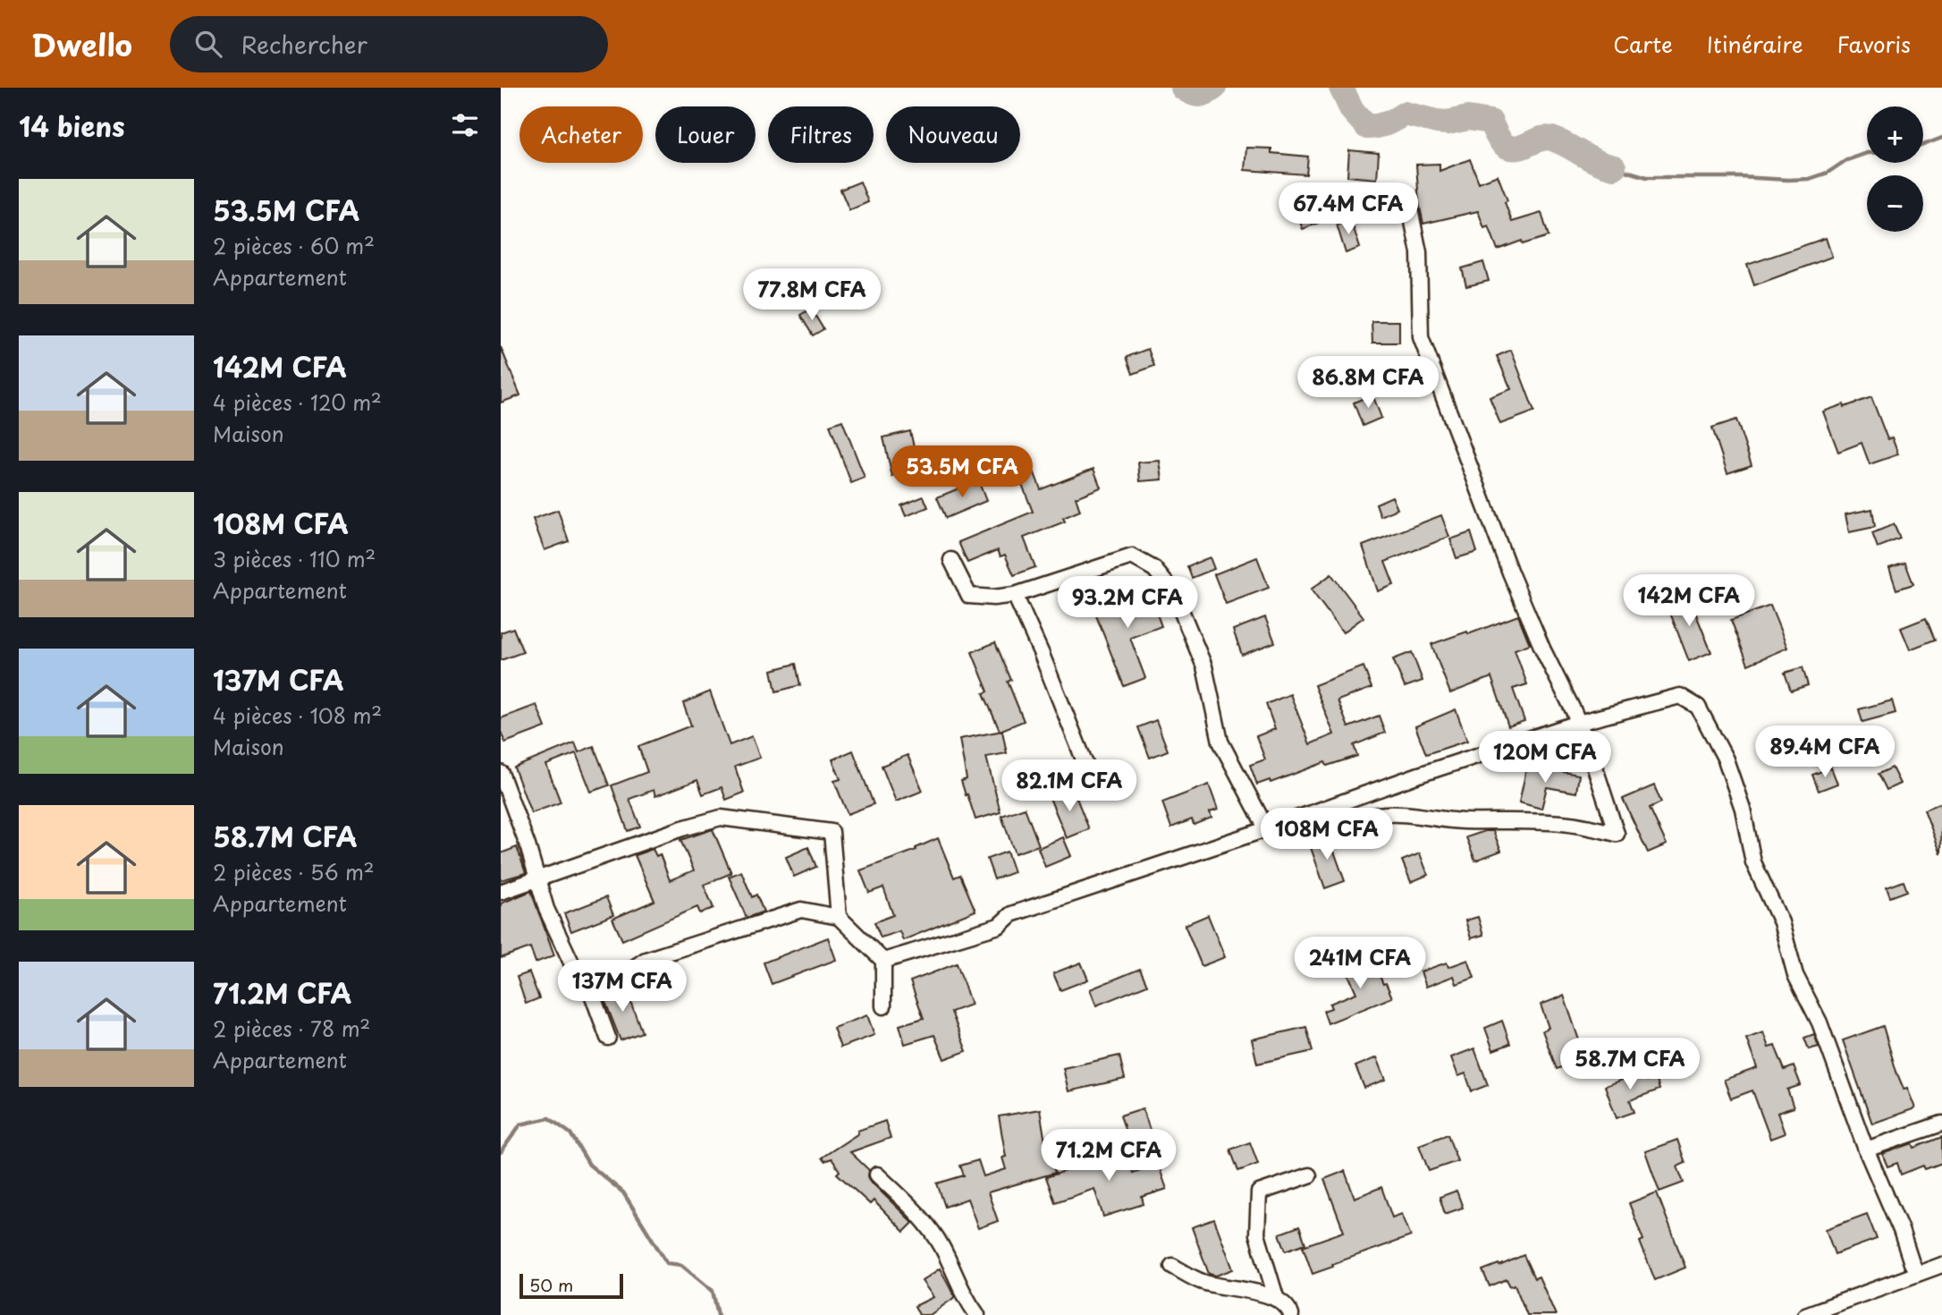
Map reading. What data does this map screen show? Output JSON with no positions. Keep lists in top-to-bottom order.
{
  "scale_bar": "50 m",
  "page": {
    "header": "Dwello",
    "search": "Rechercher",
    "nav": ["Carte", "Itinéraire", "Favoris"],
    "heading": "14 biens",
    "map_buttons": ["+", "−"],
    "chip": [
      "Acheter",
      "Louer",
      "Filtres",
      "Nouveau"
    ],
    "list": [
      {
        "name": "53.5M CFA",
        "note": "2 pièces · 60 m² · Appartement"
      },
      {
        "name": "142M CFA",
        "note": "4 pièces · 120 m² · Maison"
      },
      {
        "name": "108M CFA",
        "note": "3 pièces · 110 m² · Appartement"
      },
      {
        "name": "137M CFA",
        "note": "4 pièces · 108 m² · Maison"
      },
      {
        "name": "58.7M CFA",
        "note": "2 pièces · 56 m² · Appartement"
      },
      {
        "name": "71.2M CFA",
        "note": "2 pièces · 78 m² · Appartement"
      }
    ],
    "price": [
      "67.4M CFA",
      "77.8M CFA",
      "86.8M CFA",
      "53.5M CFA",
      "142M CFA",
      "93.2M CFA",
      "89.4M CFA",
      "120M CFA",
      "82.1M CFA",
      "108M CFA",
      "241M CFA",
      "137M CFA",
      "58.7M CFA",
      "71.2M CFA"
    ],
    "scale": "50 m"
  }
}
